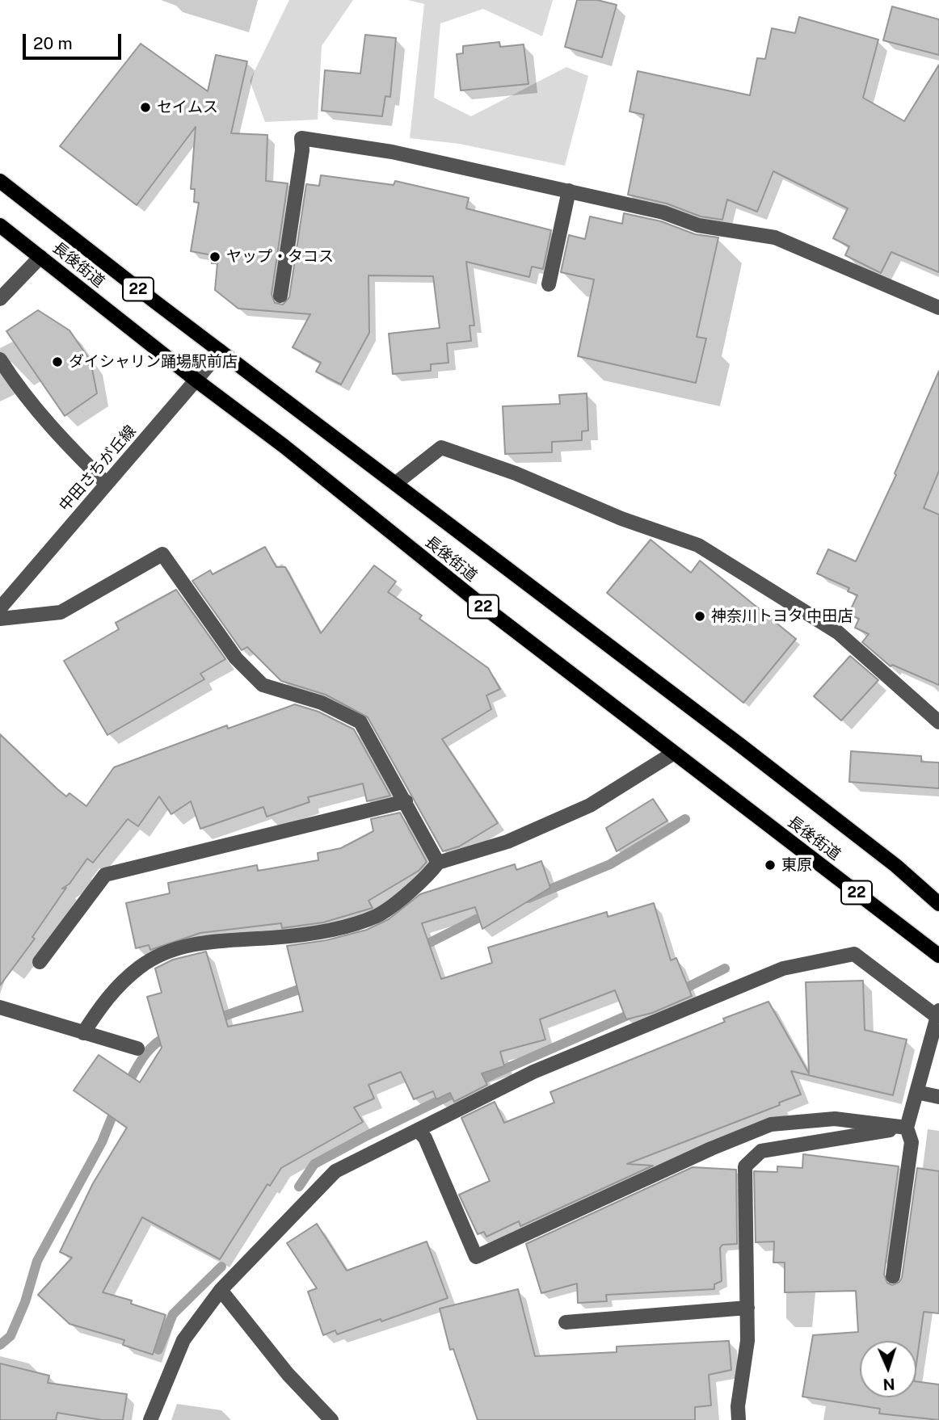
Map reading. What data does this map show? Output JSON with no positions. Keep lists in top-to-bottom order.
{
  "streets": {
    "main road": ["長後街道", "22"],
    "street": ["中田さちが丘線"]
  },
  "crossings": [
    ["長後街道", "22"],
    ["長後街道", "中田さちが丘線"],
    ["22", "中田さちが丘線"]
  ],
  "places": [
    "セイムス",
    "ヤップ・タコス",
    "ダイシャリン踊場駅前店",
    "神奈川トヨタ 中田店",
    "東原"
  ],
  "scale_bar": "20 m",
  "north": "bottom"
}
